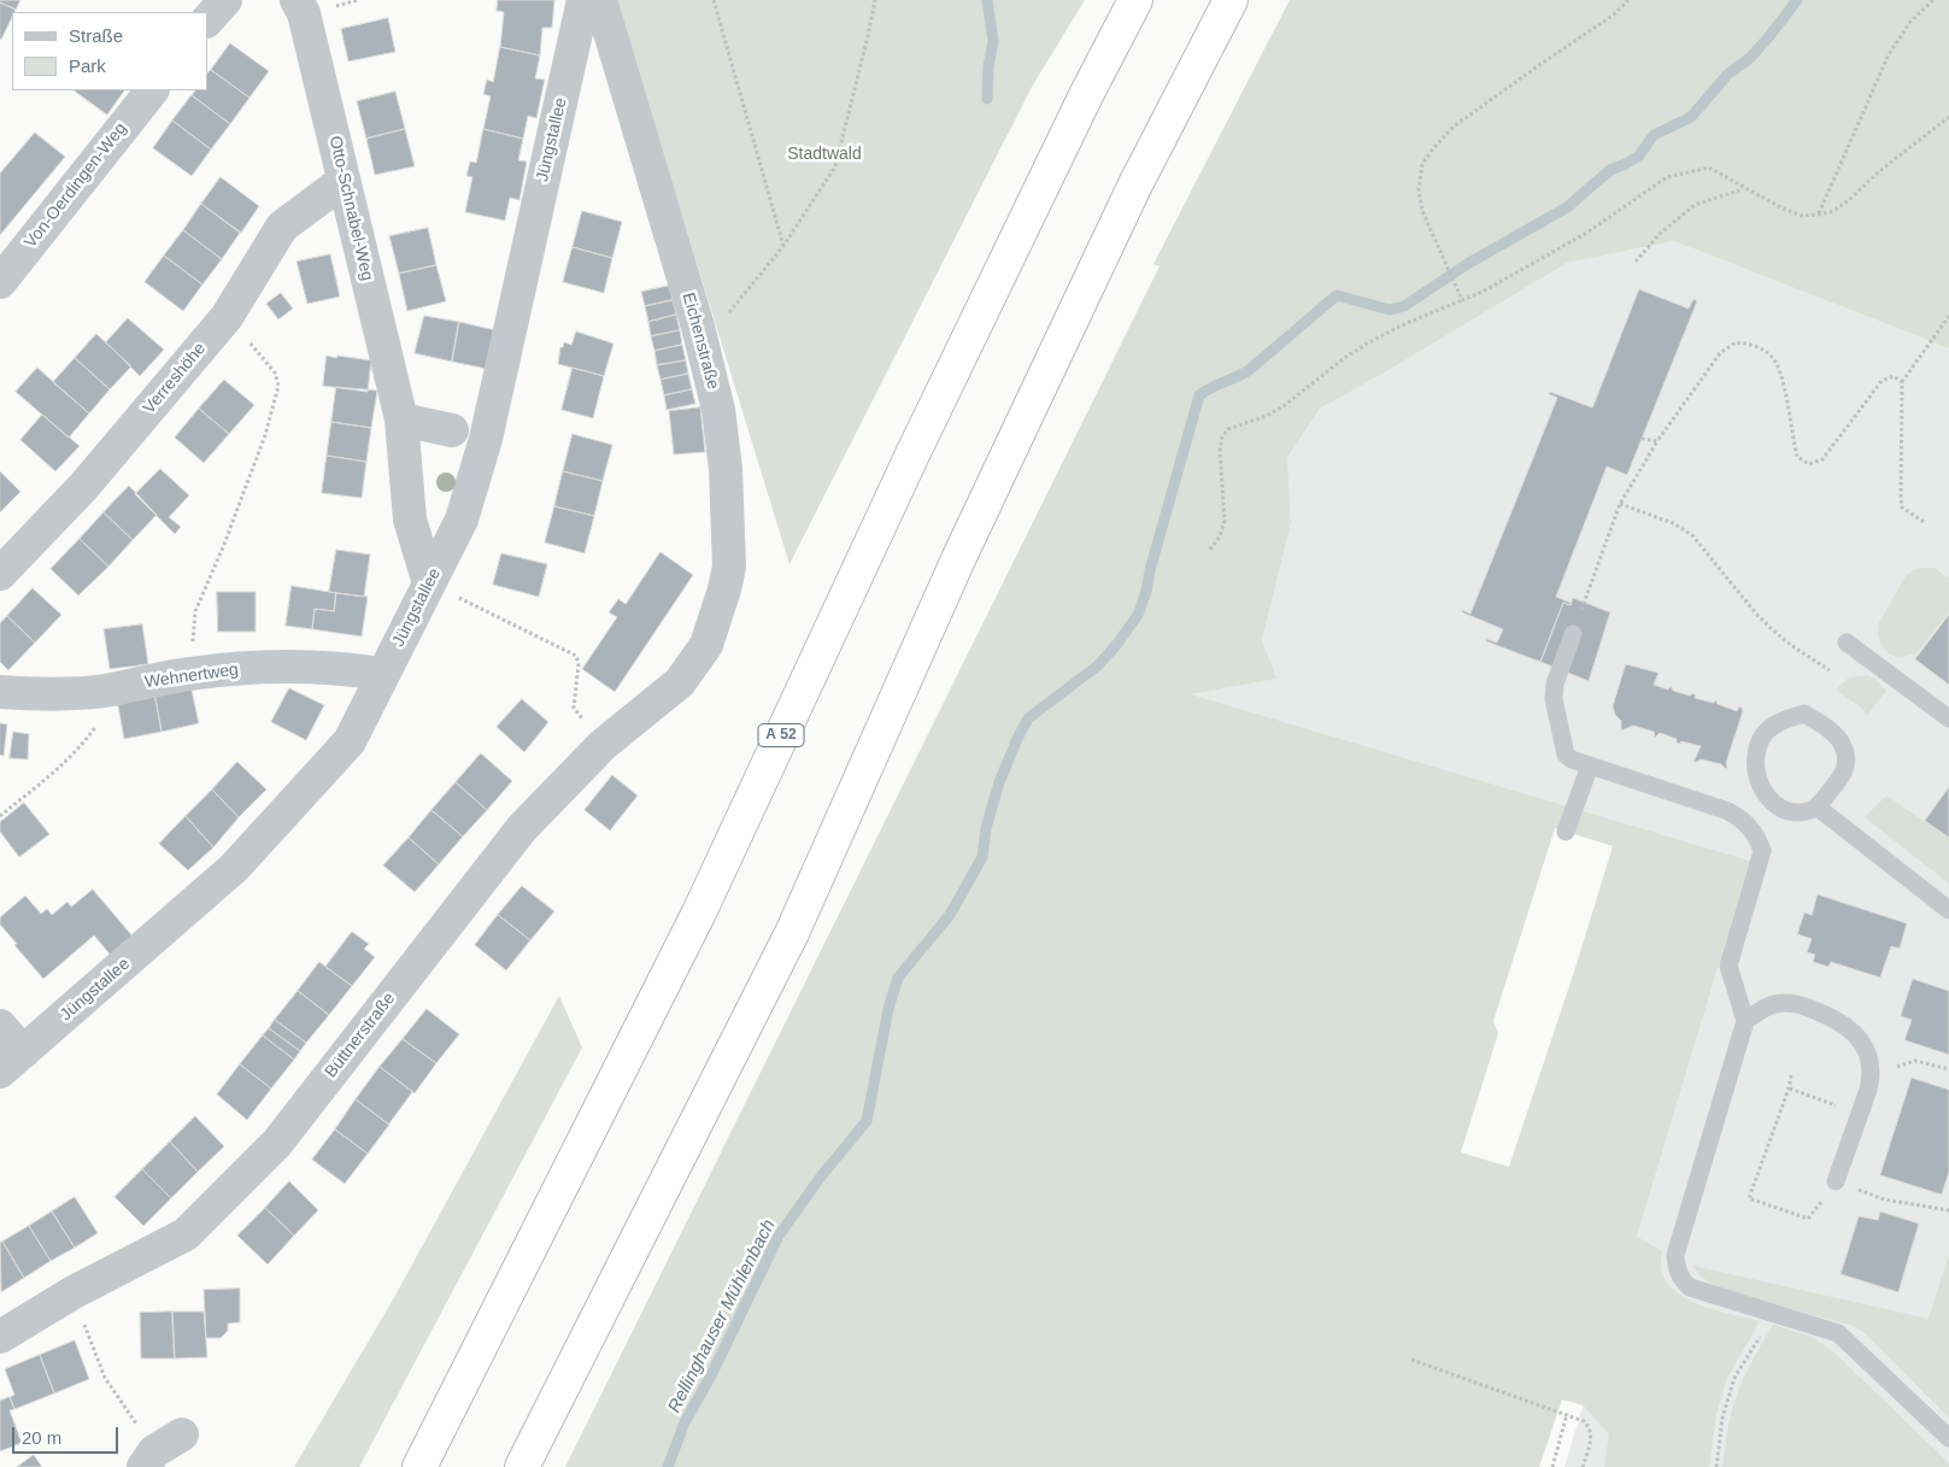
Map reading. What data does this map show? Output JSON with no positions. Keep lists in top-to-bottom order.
{
  "streets": {
    "highway": ["A 52"],
    "street": [
      "Jüngstallee",
      "Von-Oerdingen-Weg",
      "Otto-Schnabel-Weg",
      "Eichenstraße",
      "Verreshöhe",
      "Wehnertweg",
      "Büttnerstraße"
    ]
  },
  "crossings": [
    ["Jüngstallee", "Otto-Schnabel-Weg"],
    ["Jüngstallee", "Wehnertweg"],
    ["Otto-Schnabel-Weg", "Verreshöhe"],
    ["Eichenstraße", "Büttnerstraße"]
  ],
  "water": ["Rellinghauser Mühlenbach"],
  "parks": ["Stadtwald"],
  "legend": ["Straße", "Park"],
  "scale_bar": "20 m"
}
